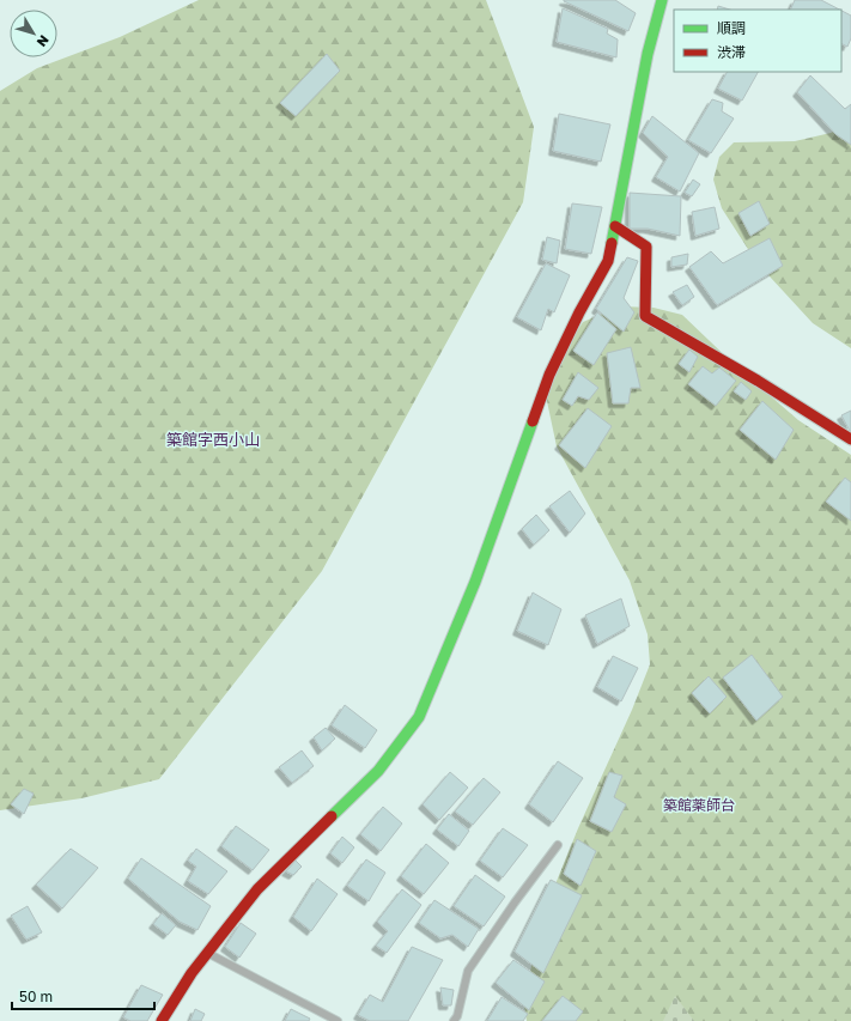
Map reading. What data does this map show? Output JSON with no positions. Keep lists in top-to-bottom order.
{
  "districts": ["築館字西小山", "築館薬師台"],
  "legend": ["順調", "渋滞"],
  "scale_bar": "50 m",
  "north": "bottom right"
}
